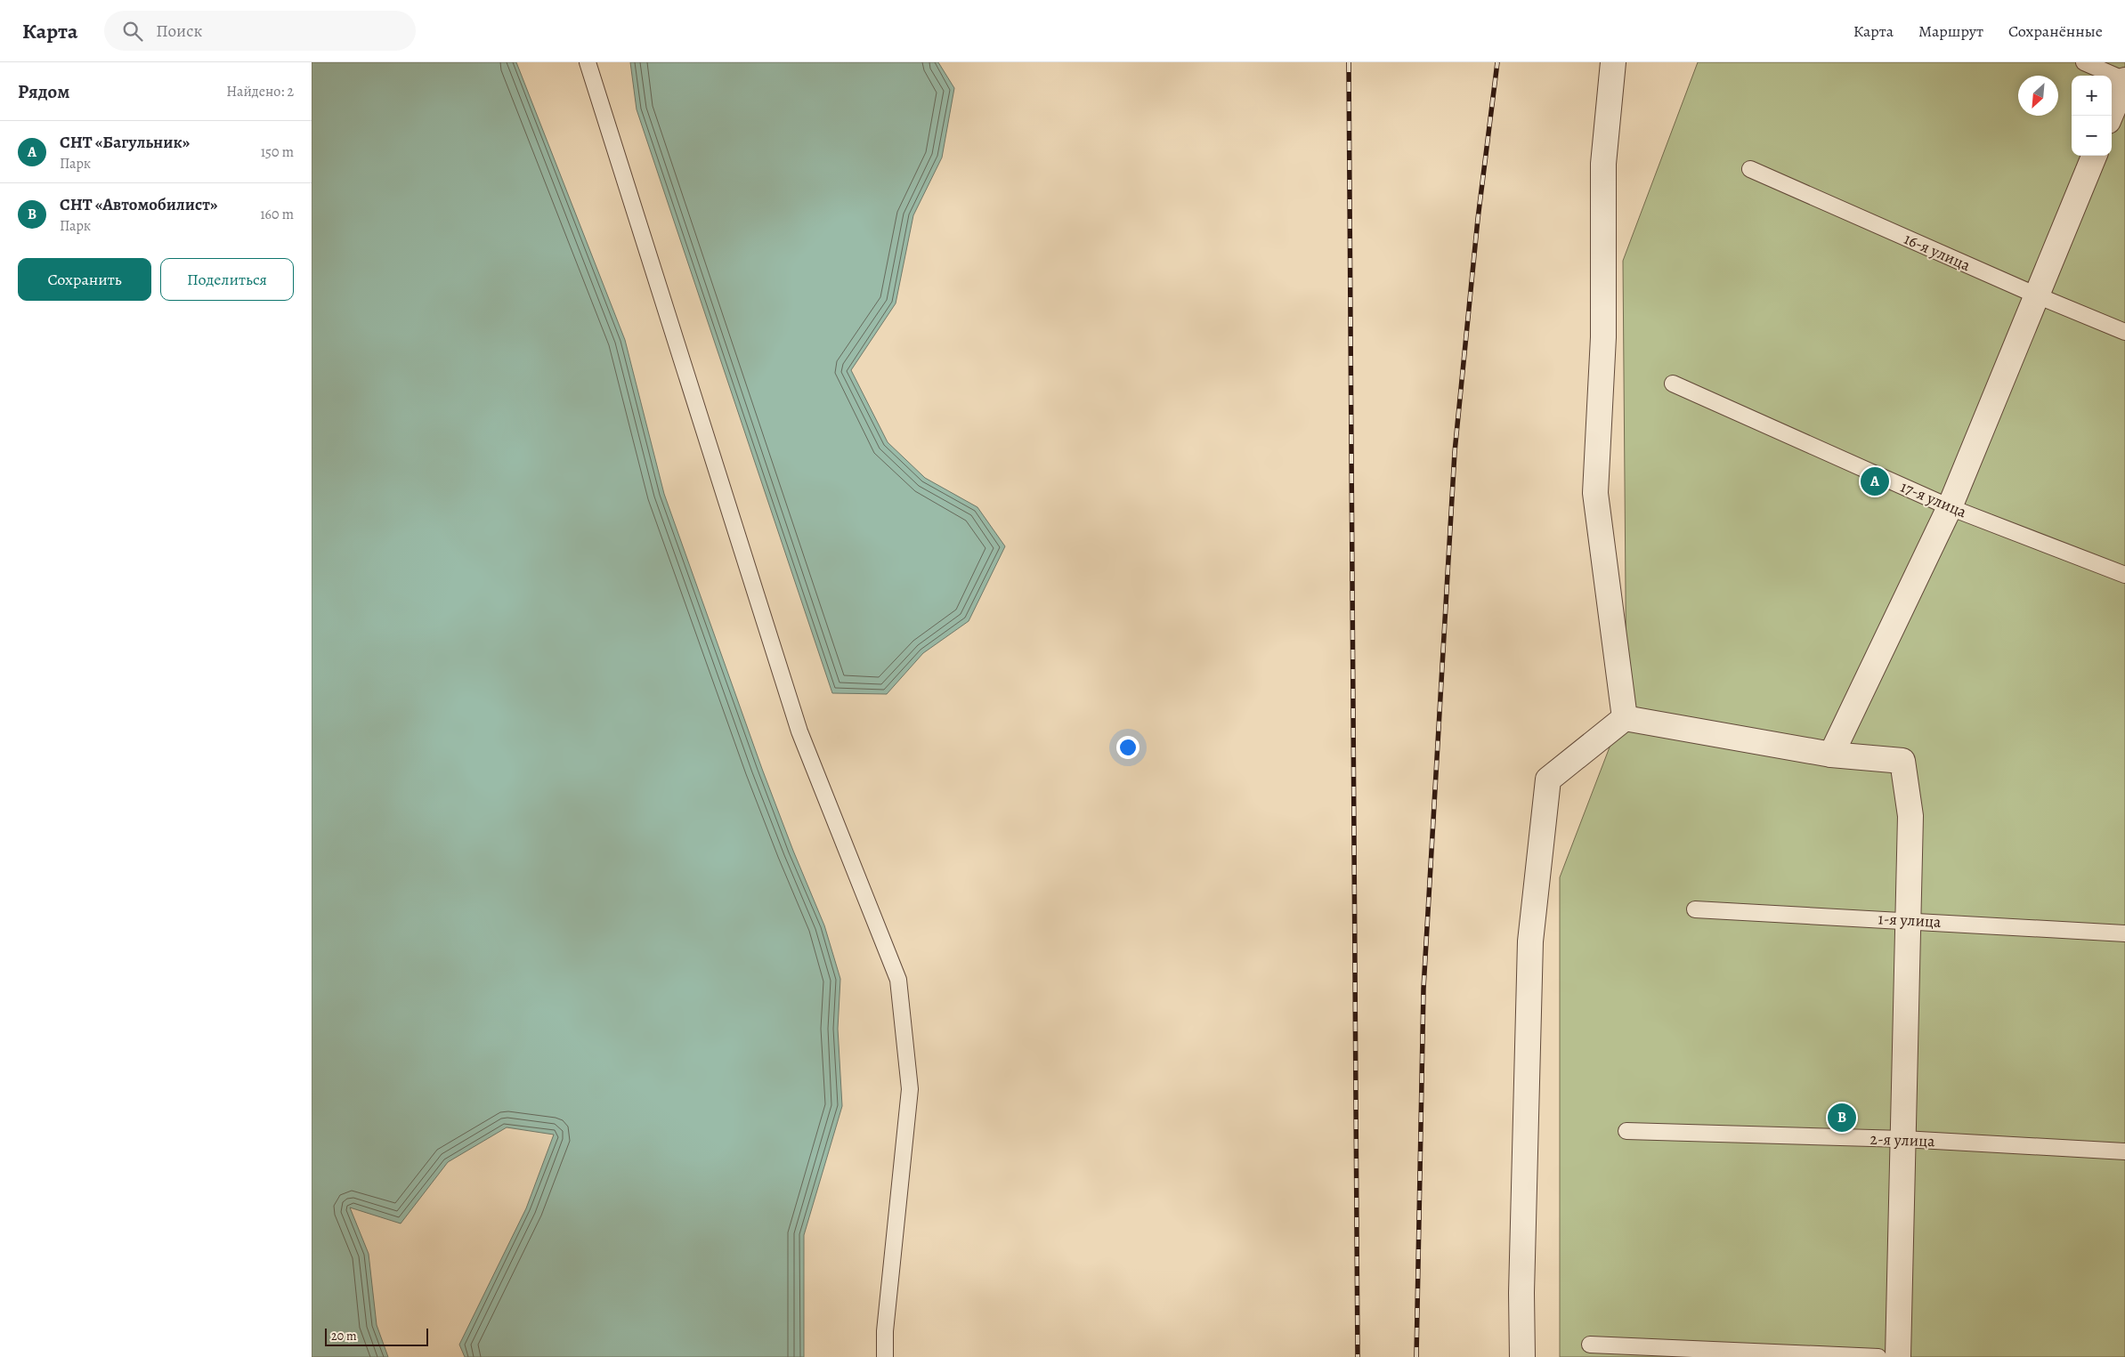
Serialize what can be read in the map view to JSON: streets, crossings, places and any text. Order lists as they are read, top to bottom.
{
  "streets": {
    "lane": [
      "16-я улица",
      "17-я улица",
      "1-я улица",
      "2-я улица"
    ]
  },
  "scale_bar": "20 m",
  "north": "bottom left",
  "page": {
    "header": "Карта",
    "search": "Поиск",
    "nav": ["Карта", "Маршрут", "Сохранённые"],
    "heading": ["Рядом", "Найдено: 2"],
    "map_buttons": ["+", "−"],
    "list": [
      {
        "mark": "A",
        "name": "СНТ «Багульник»",
        "note": "Парк",
        "value": "150 m"
      },
      {
        "mark": "B",
        "name": "СНТ «Автомобилист»",
        "note": "Парк",
        "value": "160 m"
      }
    ],
    "buttons": ["Сохранить", "Поделиться"],
    "pins": ["A", "B"],
    "scale": "20 m"
  }
}
